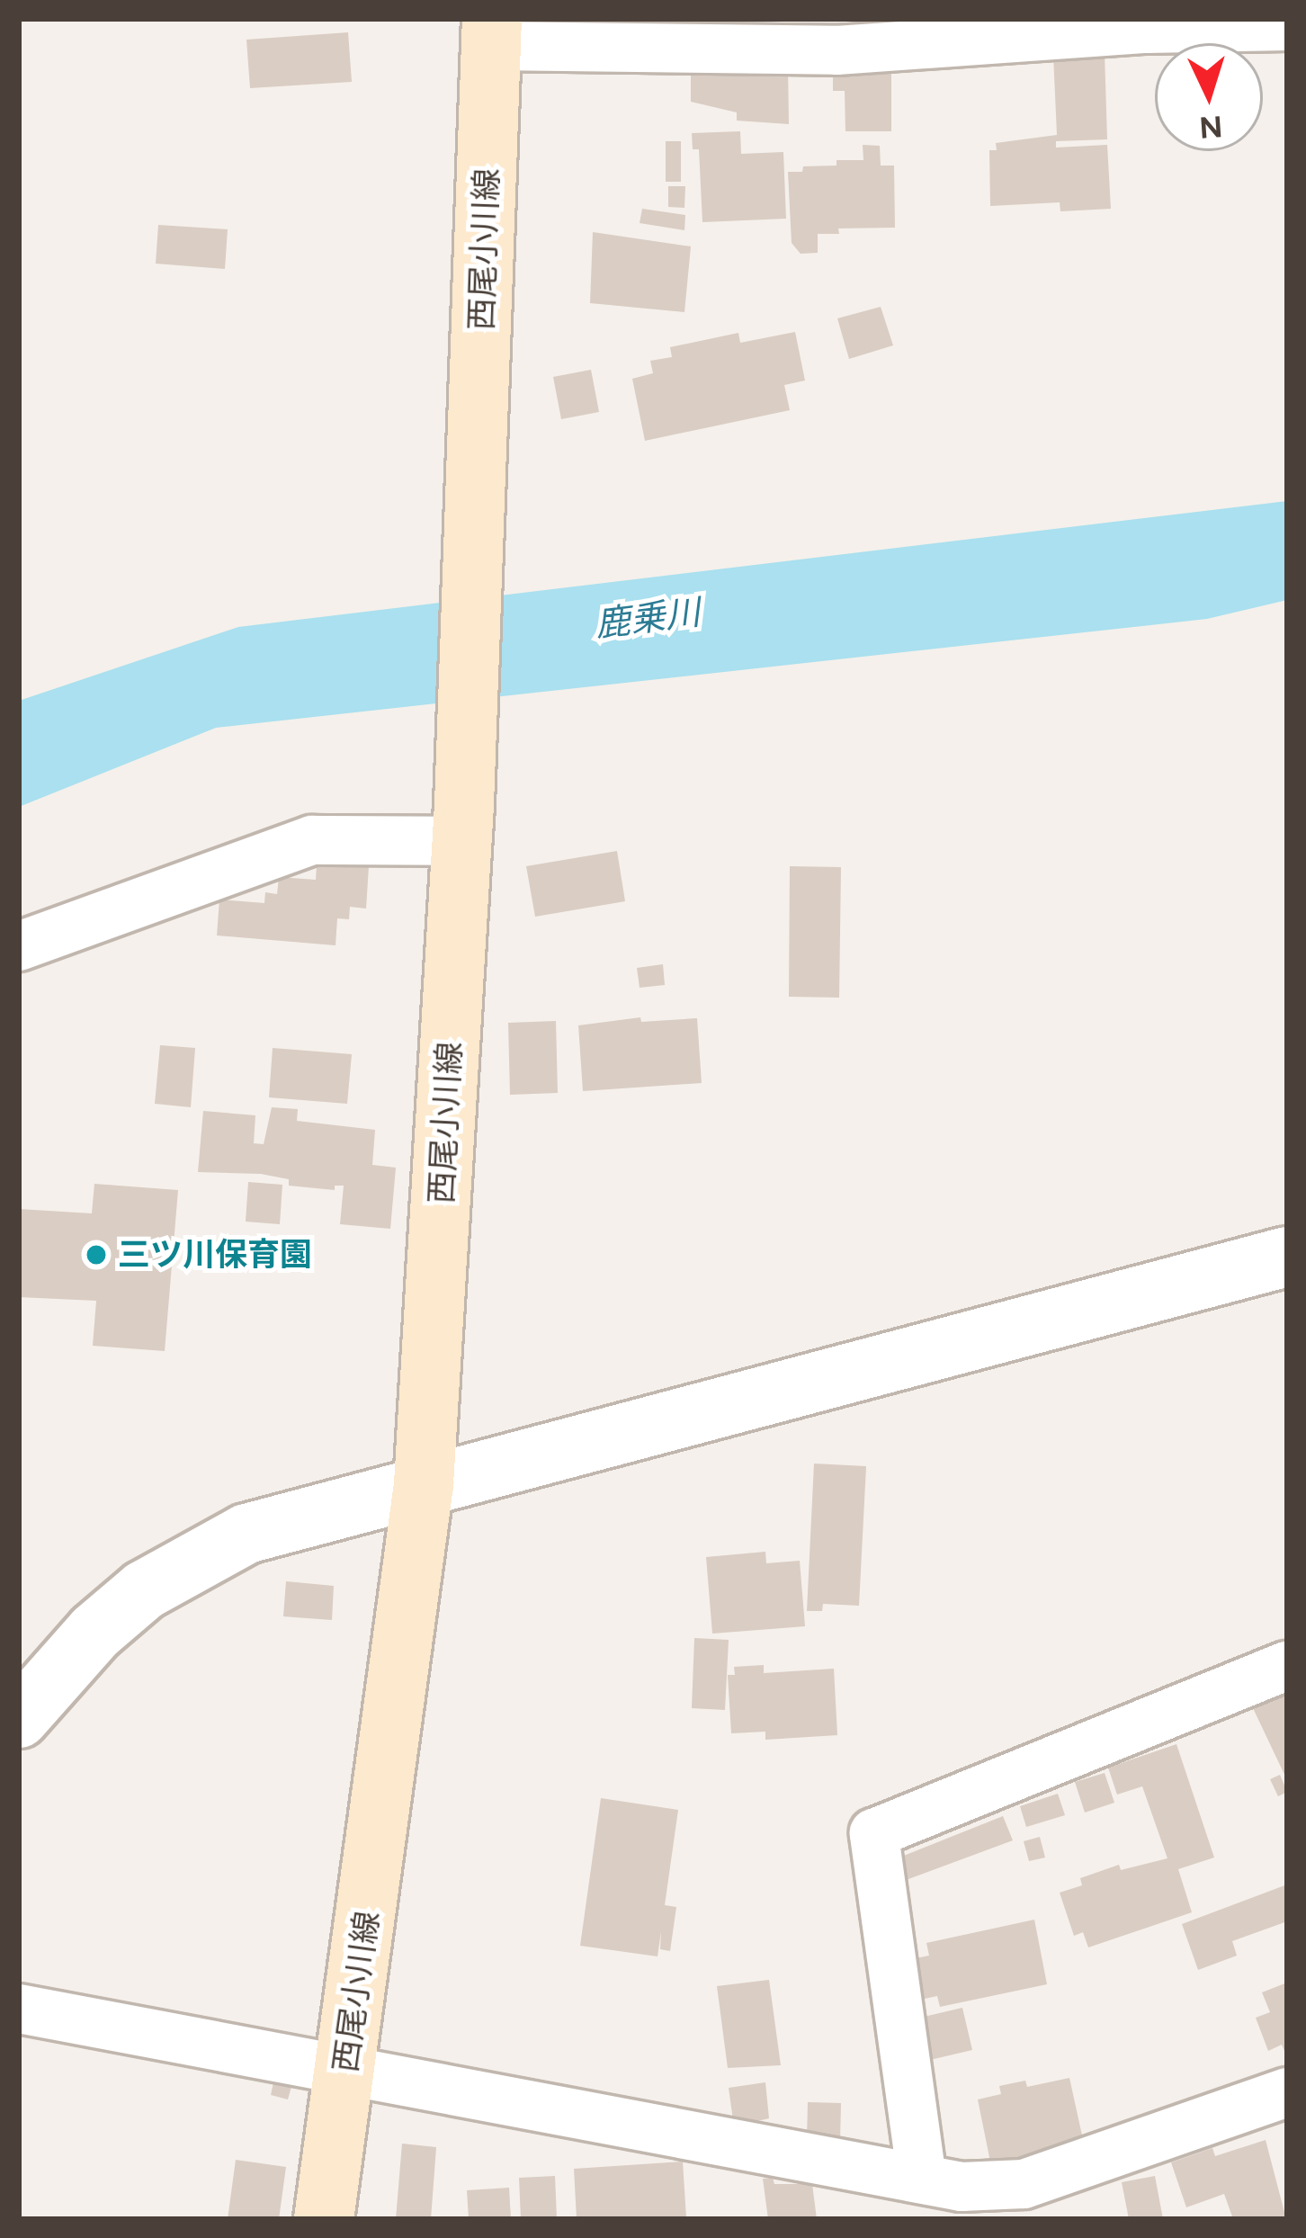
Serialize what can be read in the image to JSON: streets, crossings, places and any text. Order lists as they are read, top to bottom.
{
  "streets": {
    "main road": ["西尾小川線"]
  },
  "water": ["鹿乗川"],
  "places": ["三ツ川保育園"],
  "north": "bottom"
}
